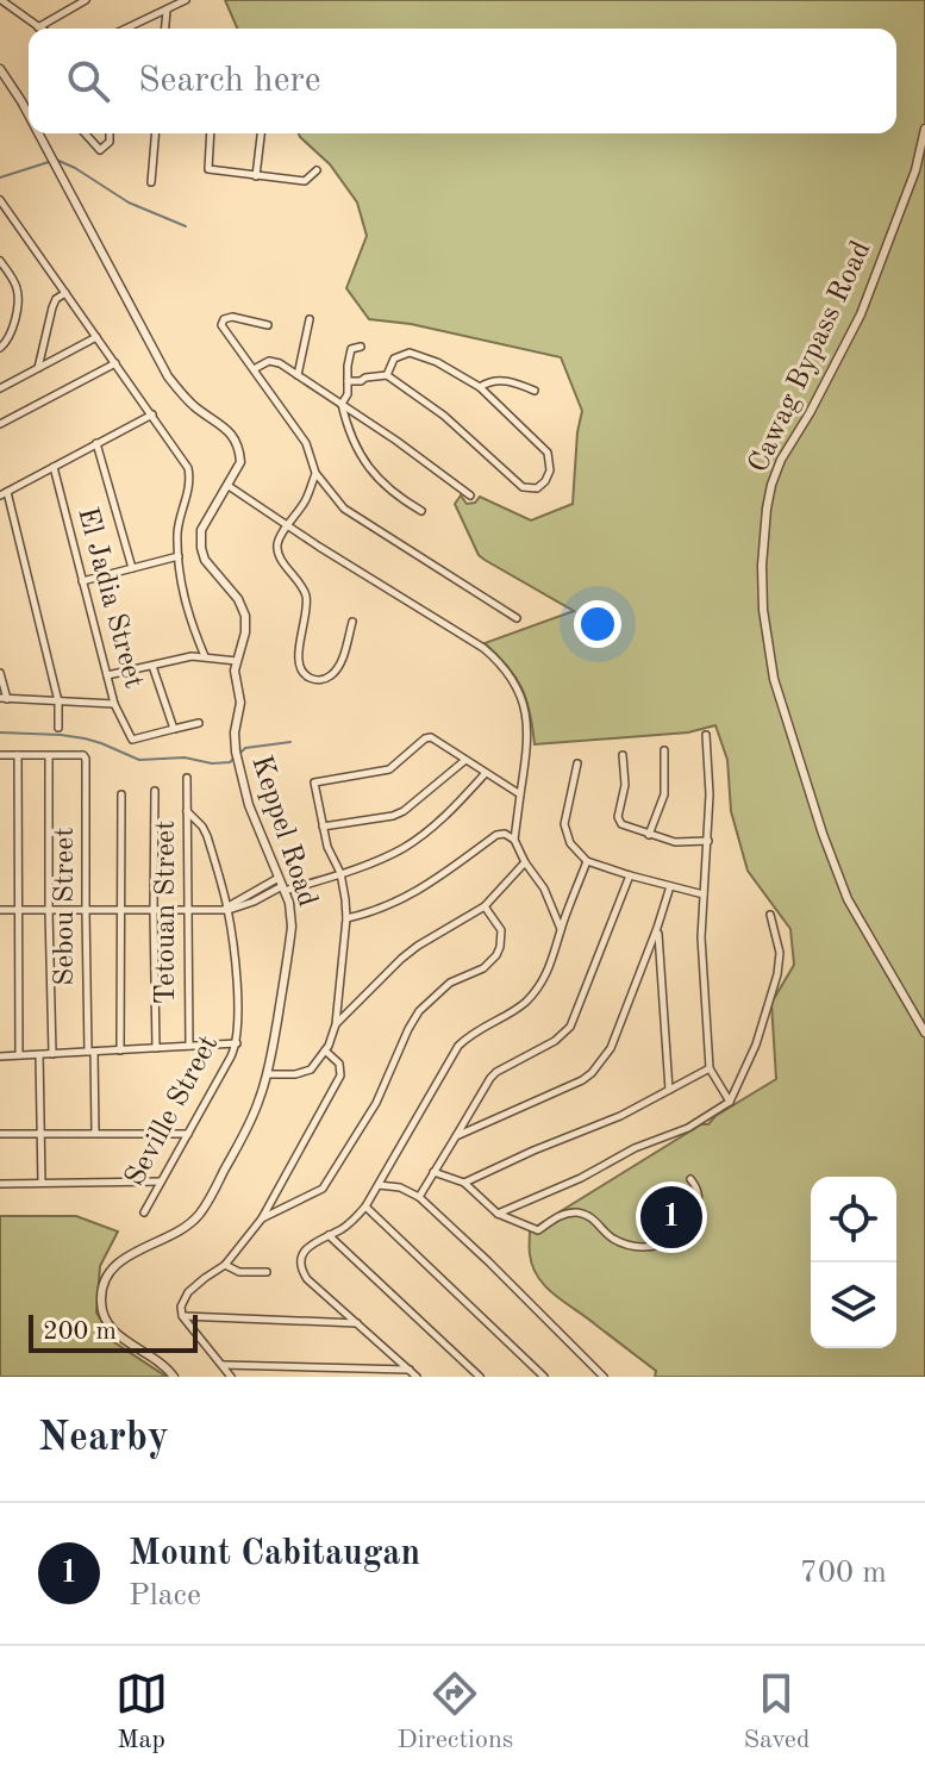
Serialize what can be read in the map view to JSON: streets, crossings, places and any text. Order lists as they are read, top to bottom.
{
  "streets": {
    "street": [
      "Cawag Bypass Road",
      "El Jadia Street",
      "Keppel Road",
      "Sebou Street",
      "Tetouan Street",
      "Seville Street"
    ]
  },
  "crossings": [
    ["Tetouan Street", "Seville Street"]
  ],
  "scale_bar": "200 m",
  "page": {
    "search": "Search here",
    "pins": "1",
    "scale": "200 m",
    "heading": "Nearby",
    "list": [
      {
        "mark": "1",
        "name": "Mount Cabitaugan",
        "note": "Place",
        "value": "700 m"
      }
    ],
    "nav": ["Map", "Directions", "Saved"]
  }
}
